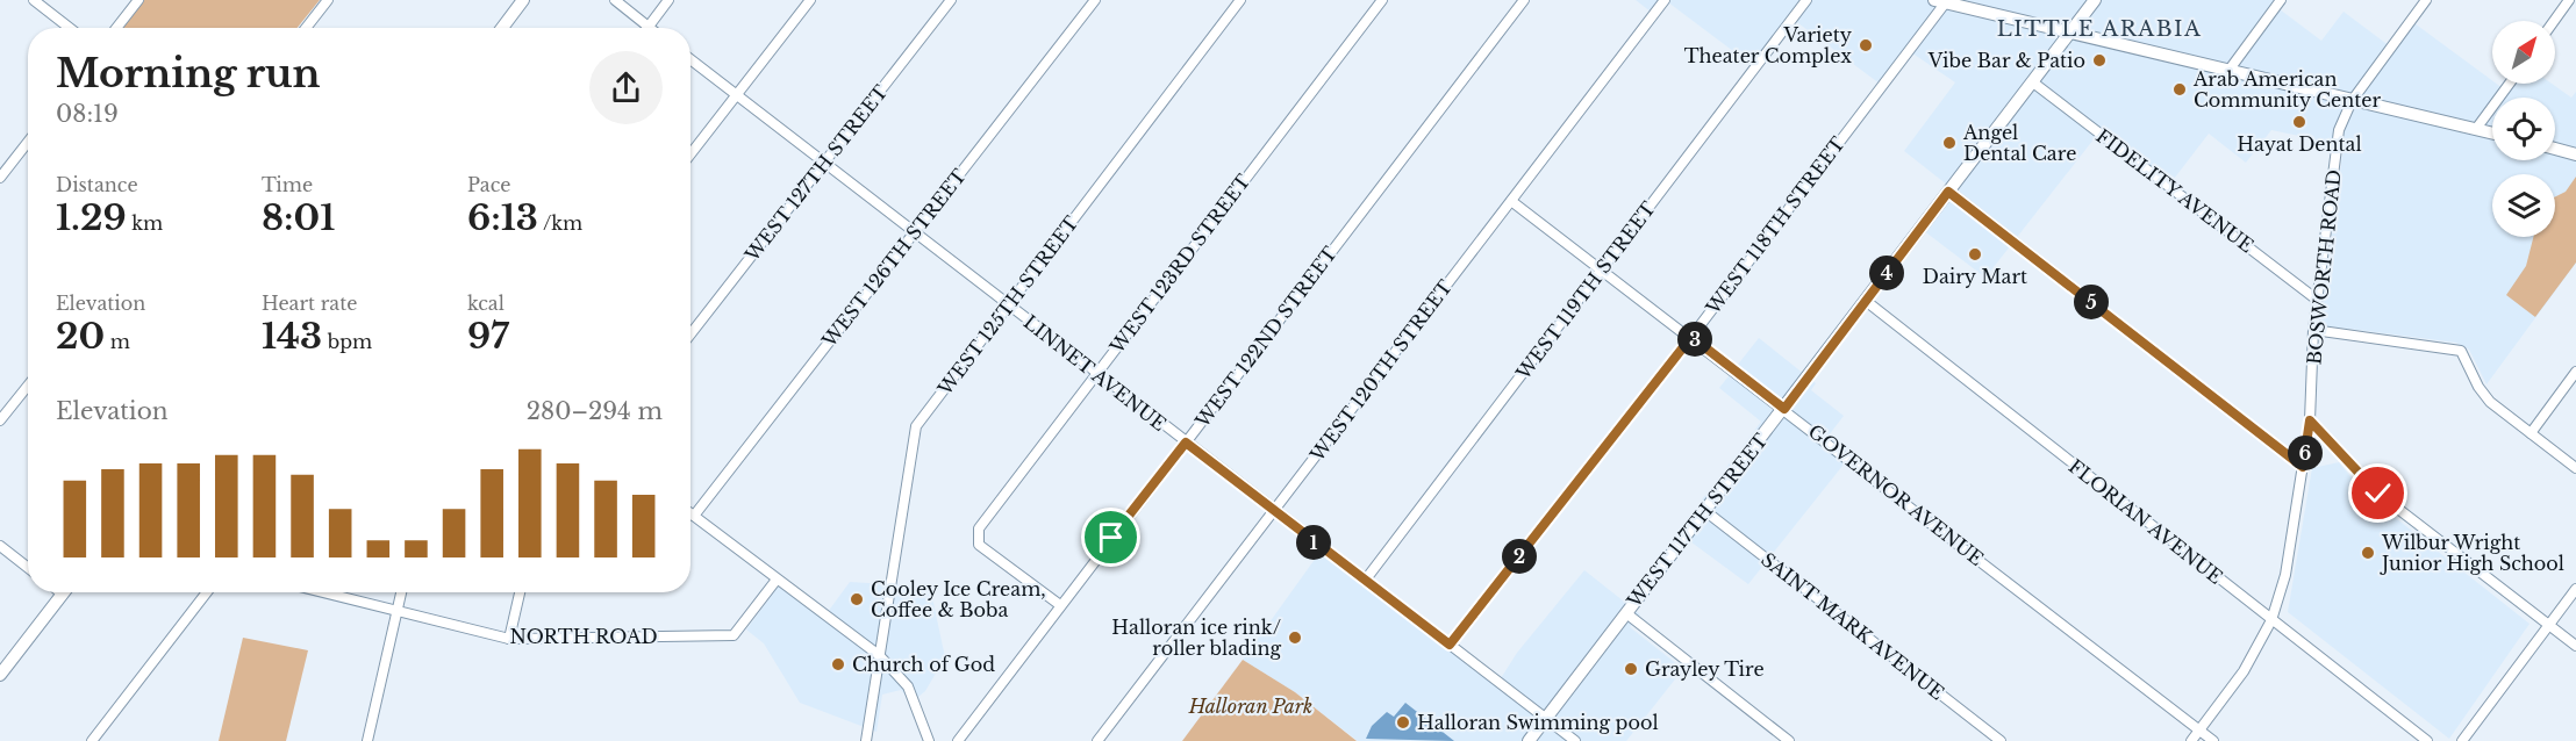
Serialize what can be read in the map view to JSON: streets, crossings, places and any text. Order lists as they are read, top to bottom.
{
  "streets": {
    "main road": ["WEST 117TH STREET"],
    "street": [
      "WEST 127TH STREET",
      "FIDELITY AVENUE",
      "WEST 118TH STREET",
      "WEST 126TH STREET",
      "WEST 123RD STREET",
      "BOSWORTH ROAD",
      "WEST 119TH STREET",
      "WEST 125TH STREET",
      "WEST 122ND STREET",
      "WEST 120TH STREET",
      "LINNET AVENUE",
      "GOVERNOR AVENUE",
      "FLORIAN AVENUE",
      "SAINT MARK AVENUE",
      "NORTH ROAD"
    ]
  },
  "crossings": [
    ["WEST 127TH STREET", "LINNET AVENUE"],
    ["FIDELITY AVENUE", "BOSWORTH ROAD"],
    ["FIDELITY AVENUE", "WEST 117TH STREET"],
    ["WEST 118TH STREET", "LINNET AVENUE"],
    ["WEST 118TH STREET", "GOVERNOR AVENUE"],
    ["WEST 126TH STREET", "LINNET AVENUE"],
    ["WEST 123RD STREET", "WEST 122ND STREET"],
    ["WEST 123RD STREET", "LINNET AVENUE"],
    ["BOSWORTH ROAD", "GOVERNOR AVENUE"],
    ["BOSWORTH ROAD", "FLORIAN AVENUE"],
    ["WEST 119TH STREET", "LINNET AVENUE"],
    ["WEST 119TH STREET", "GOVERNOR AVENUE"],
    ["WEST 125TH STREET", "LINNET AVENUE"],
    ["WEST 122ND STREET", "LINNET AVENUE"],
    ["WEST 120TH STREET", "LINNET AVENUE"],
    ["WEST 120TH STREET", "GOVERNOR AVENUE"],
    ["LINNET AVENUE", "WEST 117TH STREET"],
    ["GOVERNOR AVENUE", "WEST 117TH STREET"],
    ["WEST 117TH STREET", "FLORIAN AVENUE"],
    ["WEST 117TH STREET", "SAINT MARK AVENUE"]
  ],
  "districts": ["LITTLE ARABIA"],
  "parks": ["Halloran Park"],
  "places": [
    "Variety Theater Complex",
    "Vibe Bar & Patio",
    "Arab American Community Center",
    "Hayat Dental",
    "Angel Dental Care",
    "Dairy Mart",
    "Wilbur Wright Junior High School",
    "Cooley Ice Cream, Coffee & Boba",
    "Halloran ice rink/ roller blading",
    "Church of God",
    "Grayley Tire",
    "Halloran Swimming pool"
  ],
  "north": "top right",
  "page": {
    "heading": ["Morning run", "08:19"],
    "stats": [
      ["Distance", "1.29 km"],
      ["Time", "8:01"],
      ["Pace", "6:13 /km"],
      ["Elevation", "20 m"],
      ["Heart rate", "143 bpm"],
      ["kcal", "97"]
    ],
    "pins": [
      "4",
      "5",
      "3",
      "6",
      "1",
      "2"
    ],
    "chart": ["Elevation", "280–294 m"]
  }
}
